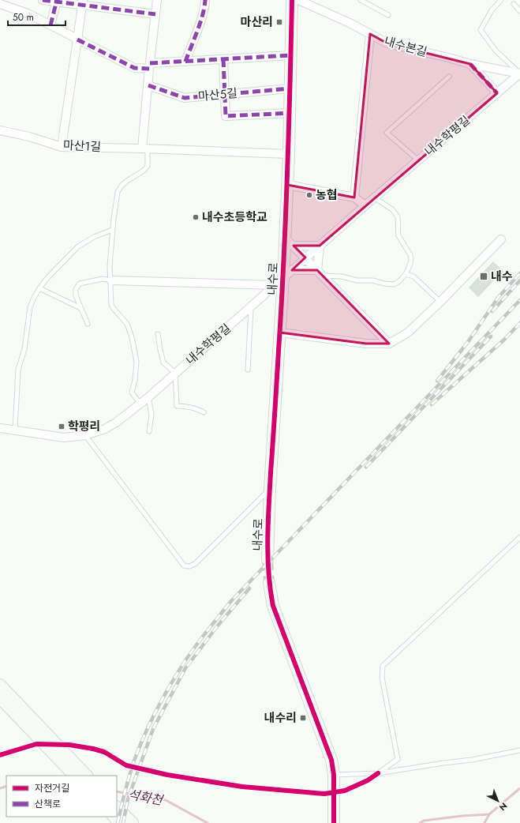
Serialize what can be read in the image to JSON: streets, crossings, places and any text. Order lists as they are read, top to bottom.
{
  "streets": {
    "street": [
      "내수본길",
      "마산5길",
      "내수학평길",
      "마산1길",
      "내수로"
    ]
  },
  "crossings": [
    ["내수본길", "내수학평길"],
    ["마산5길", "내수로"],
    ["내수학평길", "내수로"],
    ["마산1길", "내수로"]
  ],
  "water": ["석화천"],
  "places": {
    "transit": [
      "마산리",
      "내수",
      "학평리",
      "내수리"
    ],
    "other": ["농협", "내수초등학교"]
  },
  "legend": ["자전거길", "산책로"],
  "scale_bar": "50 m",
  "north": "bottom right"
}
